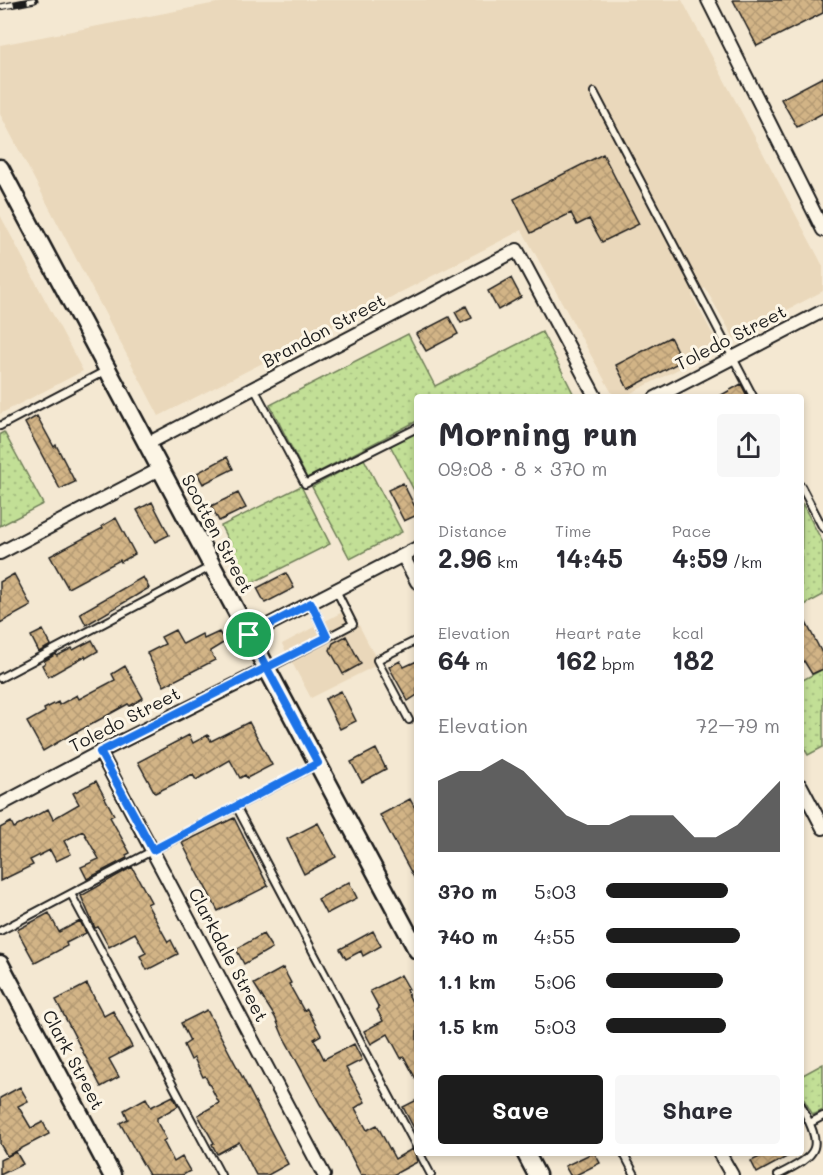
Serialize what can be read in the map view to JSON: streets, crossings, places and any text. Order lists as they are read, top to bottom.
{
  "streets": {
    "street": [
      "Brandon Street",
      "Toledo Street",
      "Scotten Street",
      "Clarkdale Street",
      "Clark Street"
    ]
  },
  "crossings": [
    ["Brandon Street", "Scotten Street"],
    ["Toledo Street", "Scotten Street"],
    ["Toledo Street", "Clarkdale Street"]
  ],
  "page": {
    "heading": ["Morning run", "09:08 · 8 × 370 m"],
    "stats": [
      ["Distance", "2.96 km"],
      ["Time", "14:45"],
      ["Pace", "4:59 /km"],
      ["Elevation", "64 m"],
      ["Heart rate", "162 bpm"],
      ["kcal", "182"]
    ],
    "chart": ["Elevation", "72–79 m"],
    "list": [
      {
        "name": "370 m",
        "note": "5:03"
      },
      {
        "name": "740 m",
        "note": "4:55"
      },
      {
        "name": "1.1 km",
        "note": "5:06"
      },
      {
        "name": "1.5 km",
        "note": "5:03"
      }
    ],
    "buttons": ["Save", "Share"]
  }
}
